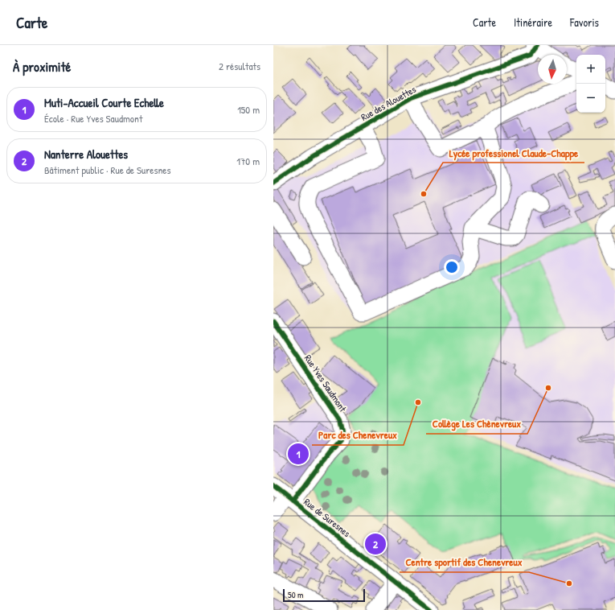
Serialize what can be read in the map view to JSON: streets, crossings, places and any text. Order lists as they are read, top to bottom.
{
  "streets": {
    "street": ["Rue des Alouettes", "Rue Yves Saudmont", "Rue de Suresnes"]
  },
  "crossings": [
    ["Rue Yves Saudmont", "Rue de Suresnes"]
  ],
  "places": [
    "Lycée professionel Claude-Chappe",
    "Collège Les Chènevreux",
    "Parc des Chenevreux",
    "Centre sportif des Chenevreux"
  ],
  "scale_bar": "50 m",
  "north": "bottom",
  "page": {
    "header": "Carte",
    "nav": ["Carte", "Itinéraire", "Favoris"],
    "heading": ["À proximité", "2 résultats"],
    "map_buttons": ["+", "−"],
    "list": [
      {
        "mark": "1",
        "name": "Muti-Accueil Courte Echelle",
        "note": "École · Rue Yves Saudmont",
        "value": "150 m"
      },
      {
        "mark": "2",
        "name": "Nanterre Alouettes",
        "note": "Bâtiment public · Rue de Suresnes",
        "value": "170 m"
      }
    ],
    "pins": ["1", "2"],
    "scale": "50 m"
  }
}
